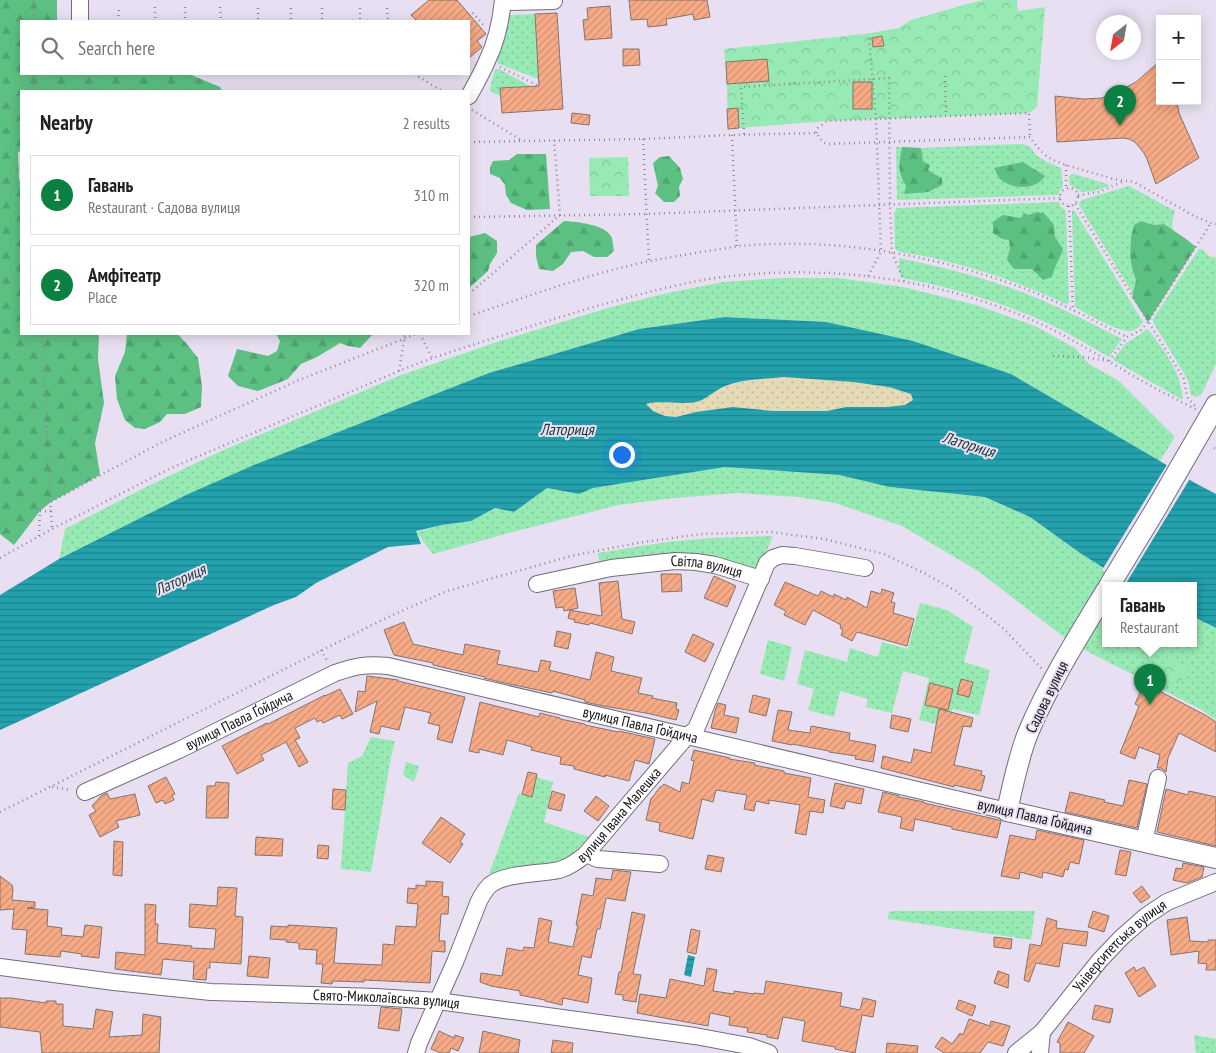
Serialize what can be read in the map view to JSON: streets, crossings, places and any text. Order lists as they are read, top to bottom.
{
  "streets": {
    "main road": ["Садова вулиця", "вулиця Павла Ґойдича"],
    "street": [
      "Світла вулиця",
      "вулиця Івана Малешка",
      "Університетська вулиця",
      "Свято-Миколаївська вулиця"
    ]
  },
  "crossings": [
    ["Світла вулиця", "вулиця Івана Малешка"],
    ["Садова вулиця", "вулиця Павла Ґойдича"],
    ["вулиця Павла Ґойдича", "вулиця Івана Малешка"],
    ["вулиця Івана Малешка", "Свято-Миколаївська вулиця"]
  ],
  "water": ["Латориця"],
  "north": "bottom left",
  "page": {
    "map_buttons": ["+", "−"],
    "search": "Search here",
    "pins": ["2", "1"],
    "heading": ["Nearby", "2 results"],
    "list": [
      {
        "mark": "1",
        "name": "Гавань",
        "note": "Restaurant · Садова вулиця",
        "value": "310 m"
      },
      {
        "mark": "2",
        "name": "Амфітеатр",
        "note": "Place",
        "value": "320 m"
      }
    ],
    "popup": ["Гавань", "Restaurant"]
  }
}
